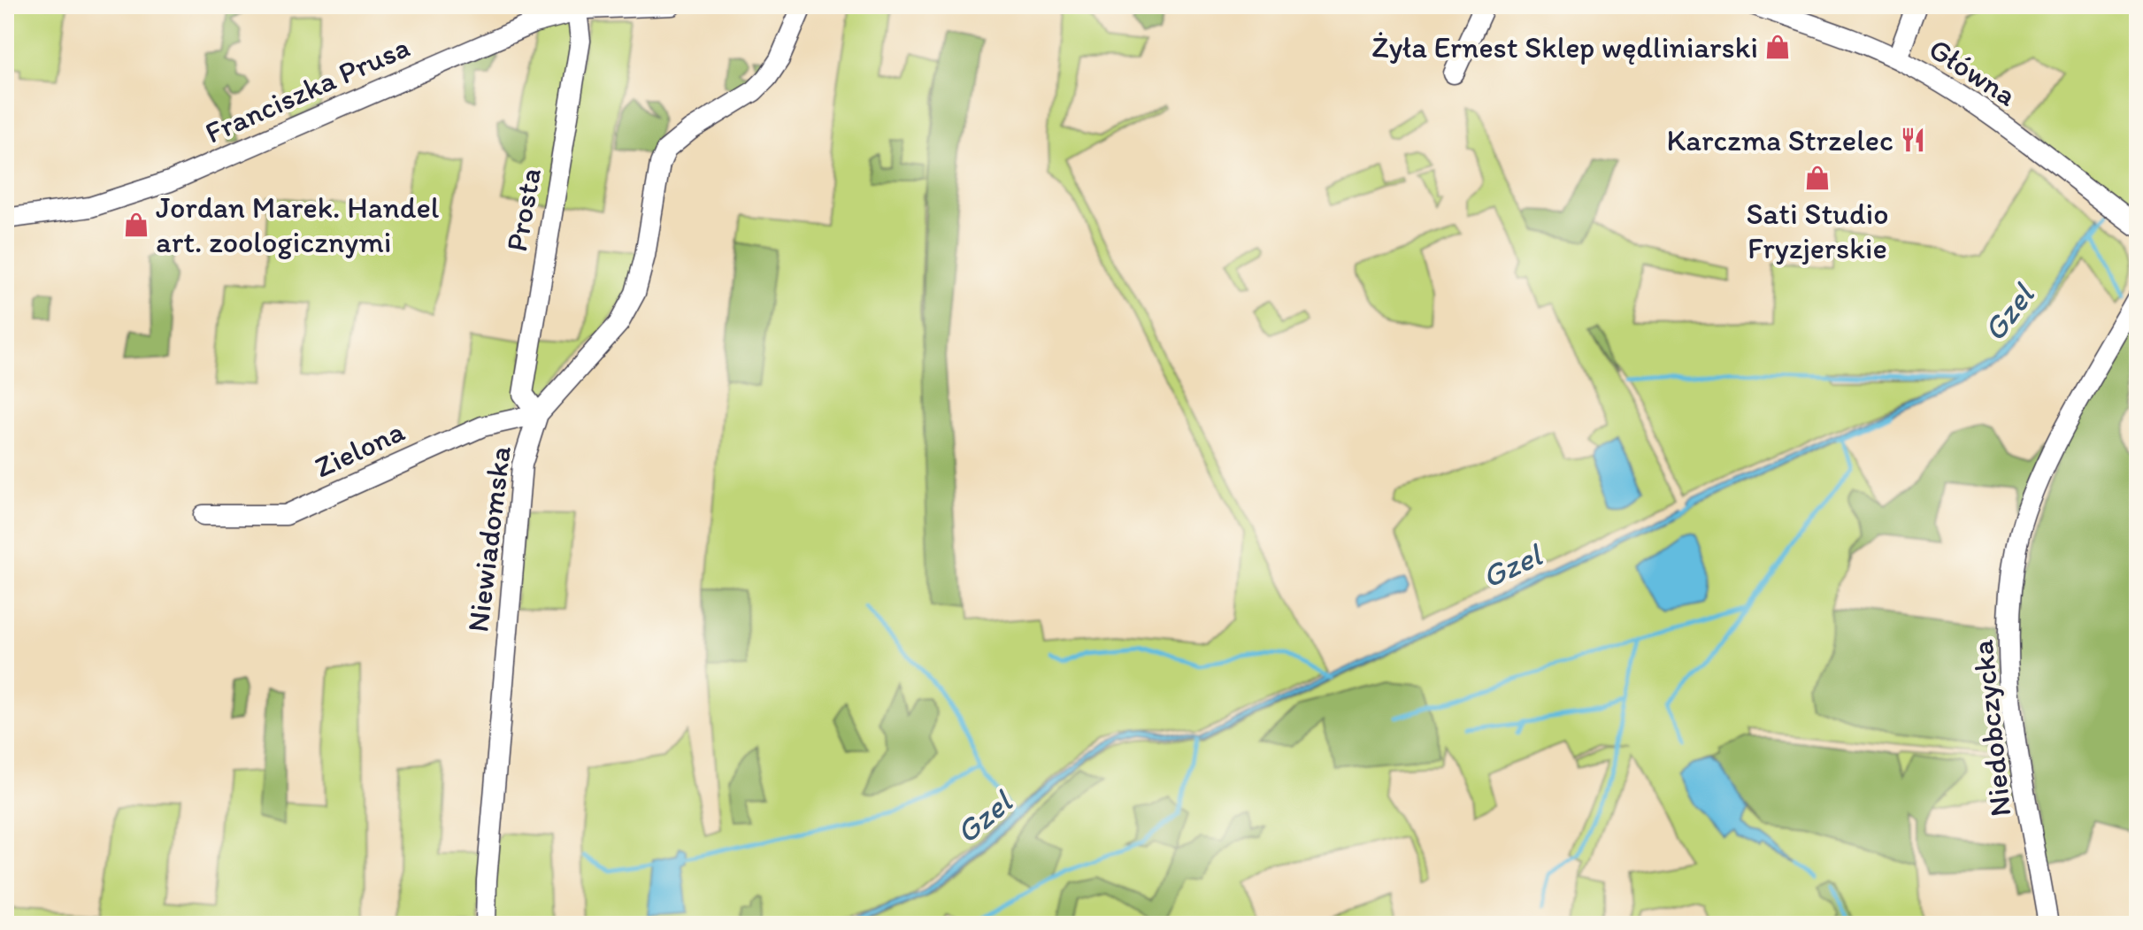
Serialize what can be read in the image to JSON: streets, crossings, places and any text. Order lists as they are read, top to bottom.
{
  "streets": {
    "street": [
      "Główna",
      "Franciszka Prusa",
      "Prosta",
      "Zielona",
      "Niewiadomska",
      "Niedobczycka"
    ]
  },
  "crossings": [
    ["Franciszka Prusa", "Prosta"],
    ["Prosta", "Zielona"],
    ["Prosta", "Niewiadomska"],
    ["Zielona", "Niewiadomska"]
  ],
  "water": ["Gzel"],
  "places": {
    "shop": ["Żyła Ernest Sklep wędliniarski", "Sati Studio Fryzjerskie", "Jordan Marek. Handel art. zoologicznymi"],
    "restaurant": ["Karczma Strzelec"]
  }
}
